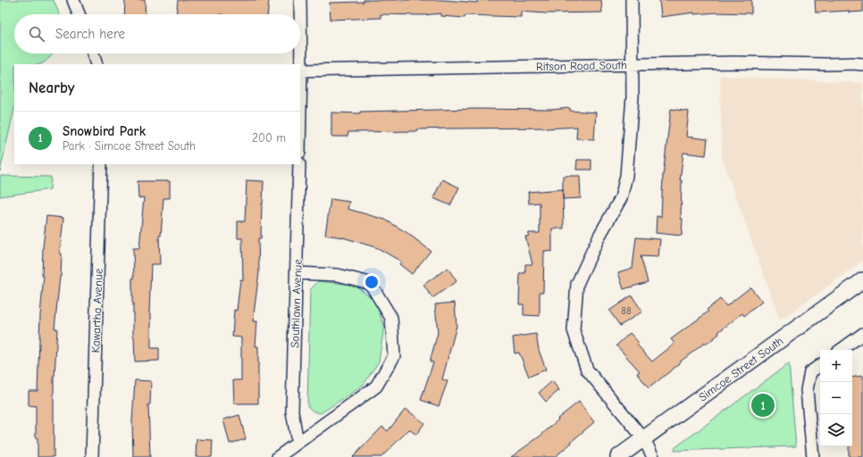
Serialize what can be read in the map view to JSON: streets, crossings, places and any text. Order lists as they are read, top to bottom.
{
  "streets": {
    "street": [
      "Ritson Road South",
      "Southlawn Avenue",
      "Kawartha Avenue",
      "Simcoe Street South"
    ]
  },
  "house_numbers": ["88"],
  "page": {
    "search": "Search here",
    "heading": "Nearby",
    "list": [
      {
        "mark": "1",
        "name": "Snowbird Park",
        "note": "Park · Simcoe Street South",
        "value": "200 m"
      }
    ],
    "map_buttons": ["+", "−"],
    "pins": "1"
  }
}
